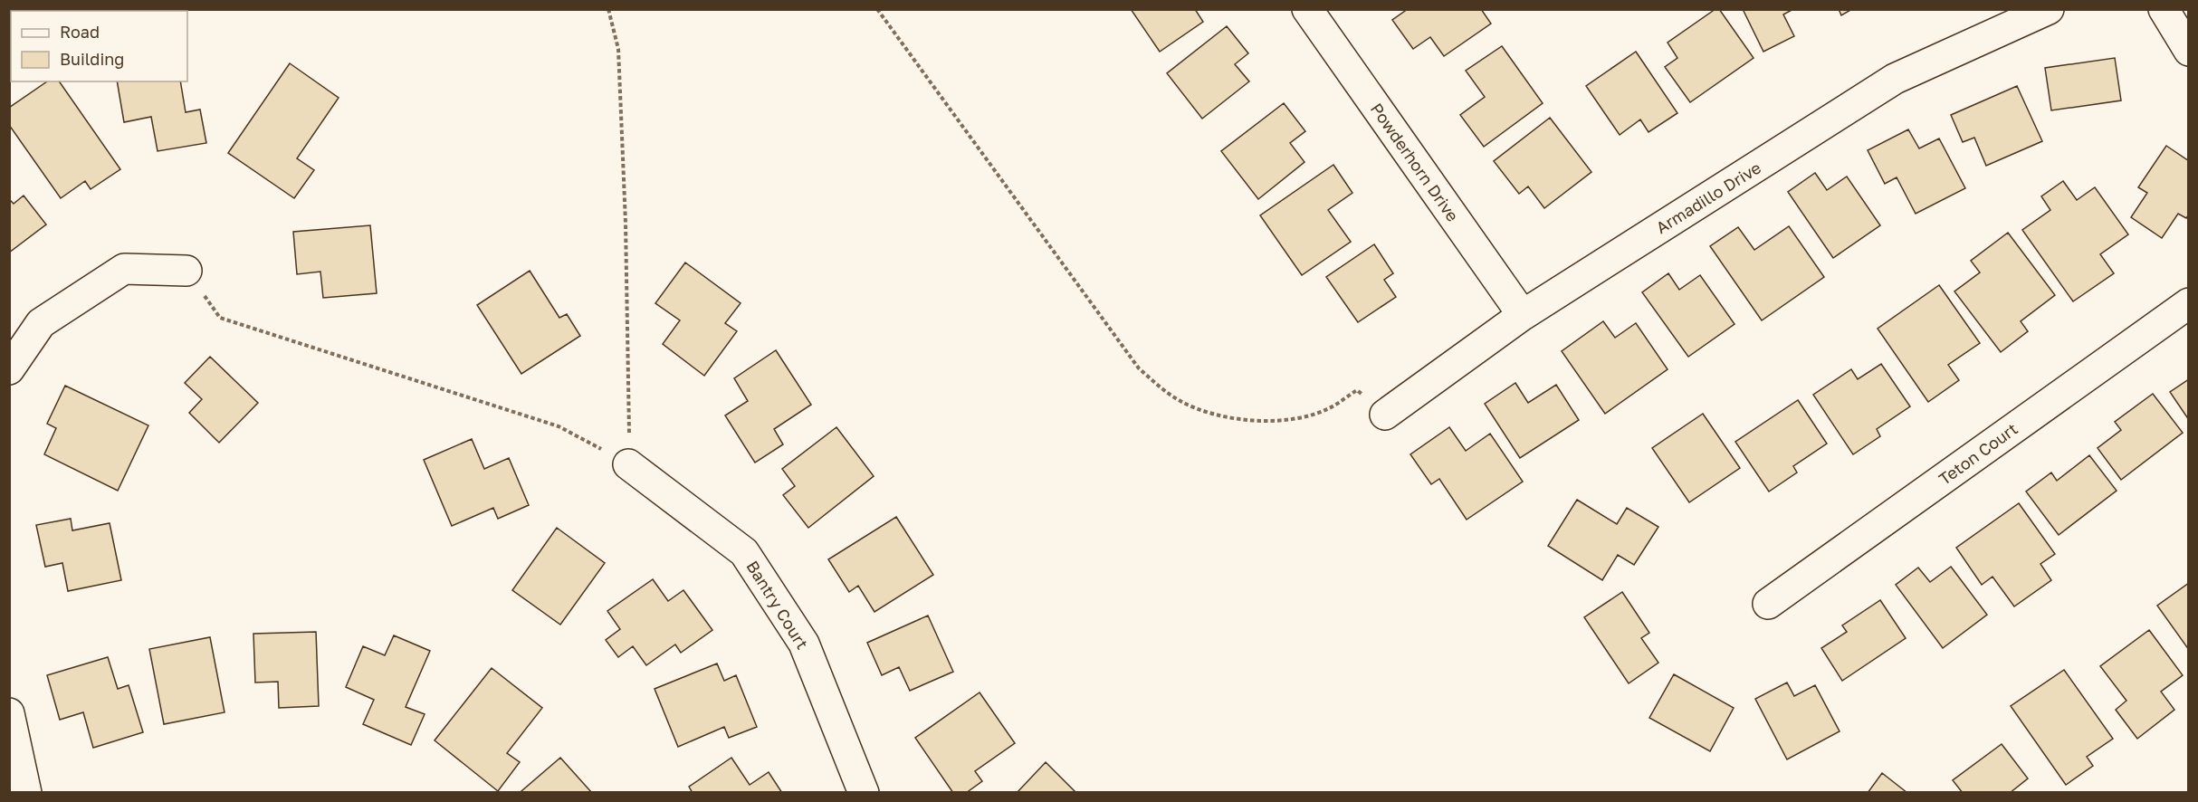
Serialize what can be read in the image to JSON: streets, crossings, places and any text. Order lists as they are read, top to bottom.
{
  "streets": {
    "street": [
      "Powderhorn Drive",
      "Armadillo Drive",
      "Teton Court",
      "Bantry Court"
    ]
  },
  "crossings": [
    ["Powderhorn Drive", "Armadillo Drive"]
  ],
  "legend": ["Road", "Building"]
}
